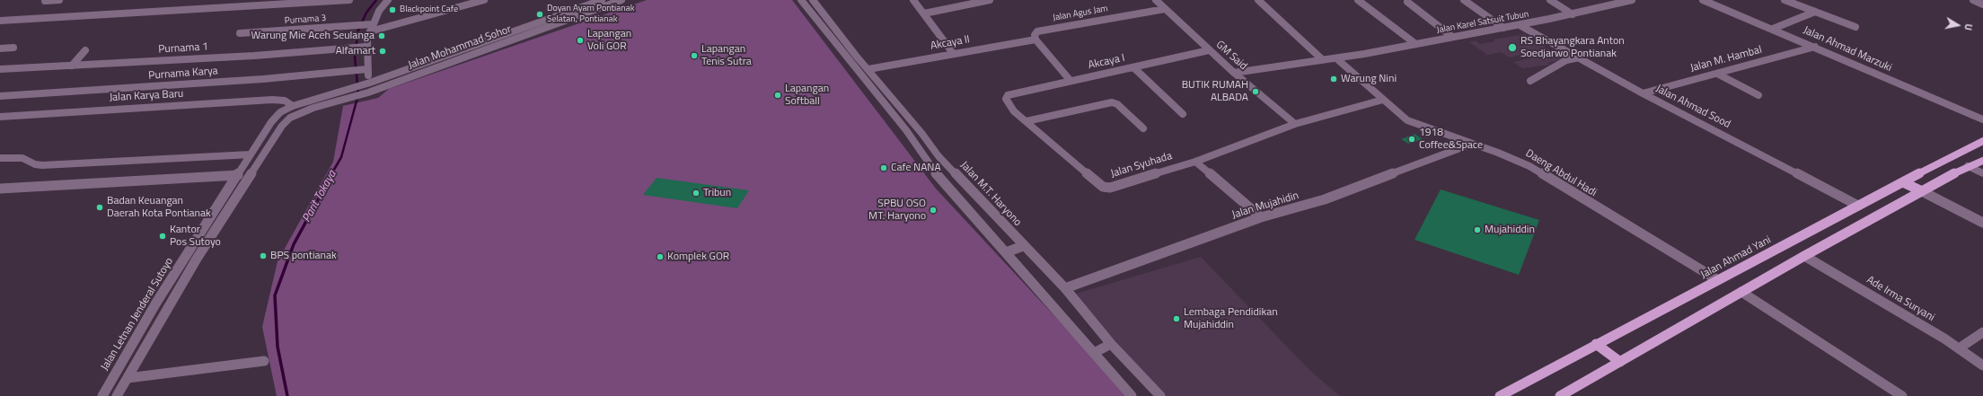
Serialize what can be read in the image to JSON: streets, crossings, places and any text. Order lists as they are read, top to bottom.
{
  "streets": {
    "main road": ["Jalan Ahmad Yani"],
    "street": [
      "Jalan Agus Jam",
      "Purnama 3",
      "Jalan Karel Satsuit Tubun",
      "Akcaya II",
      "Jalan Mohammad Sohor",
      "Purnama 1",
      "Jalan Ahmad Marzuki",
      "GM Said",
      "Jalan M. Hambal",
      "Akcaya I",
      "Purnama Karya",
      "Jalan Karya Baru",
      "Jalan Ahmad Sood",
      "Jalan Syuhada",
      "Daeng Abdul Hadi",
      "Jalan M.T. Haryono",
      "Jalan Mujahidin",
      "Ade Irma Suryani",
      "Jalan Letnan Jenderal Sutoyo"
    ]
  },
  "crossings": [
    ["Jalan Agus Jam", "Akcaya II"],
    ["Jalan Agus Jam", "GM Said"],
    ["Jalan Karel Satsuit Tubun", "GM Said"],
    ["Jalan Karel Satsuit Tubun", "Jalan Ahmad Sood"],
    ["Jalan Karel Satsuit Tubun", "Daeng Abdul Hadi"],
    ["Akcaya II", "Jalan M.T. Haryono"],
    ["Jalan Mohammad Sohor", "Jalan Karya Baru"],
    ["Jalan Mohammad Sohor", "Jalan Letnan Jenderal Sutoyo"],
    ["Jalan Ahmad Marzuki", "Jalan M. Hambal"],
    ["GM Said", "Akcaya I"],
    ["GM Said", "Jalan Syuhada"],
    ["Jalan M. Hambal", "Jalan Ahmad Sood"],
    ["Akcaya I", "Jalan Syuhada"],
    ["Jalan Karya Baru", "Jalan Letnan Jenderal Sutoyo"],
    ["Jalan Ahmad Sood", "Jalan Ahmad Yani"],
    ["Jalan Syuhada", "Daeng Abdul Hadi"],
    ["Daeng Abdul Hadi", "Jalan Mujahidin"],
    ["Daeng Abdul Hadi", "Jalan Ahmad Yani"],
    ["Jalan M.T. Haryono", "Jalan Mujahidin"]
  ],
  "water": ["Parit Tokaya"],
  "places": [
    "Blackpoint Cafe",
    "Doyan Ayam Pontianak Selatan, Pontianak",
    "Warung Mie Aceh Seulanga",
    "Lapangan Voli GOR",
    "RS Bhayangkara Anton Soedjarwo Pontianak",
    "Alfamart",
    "Lapangan Tenis Sutra",
    "Warung Nini",
    "BUTIK RUMAH ALBADA",
    "Lapangan Softball",
    "1918 Coffee&Space",
    "Cafe NANA",
    "Tribun",
    "Badan Keuangan Daerah Kota Pontianak",
    "SPBU OSO MT. Haryono",
    "Mujahiddin",
    "Kantor Pos Sutoyo",
    "BPS pontianak",
    "Komplek GOR",
    "Lembaga Pendidikan Mujahiddin"
  ],
  "north": "right"
}
